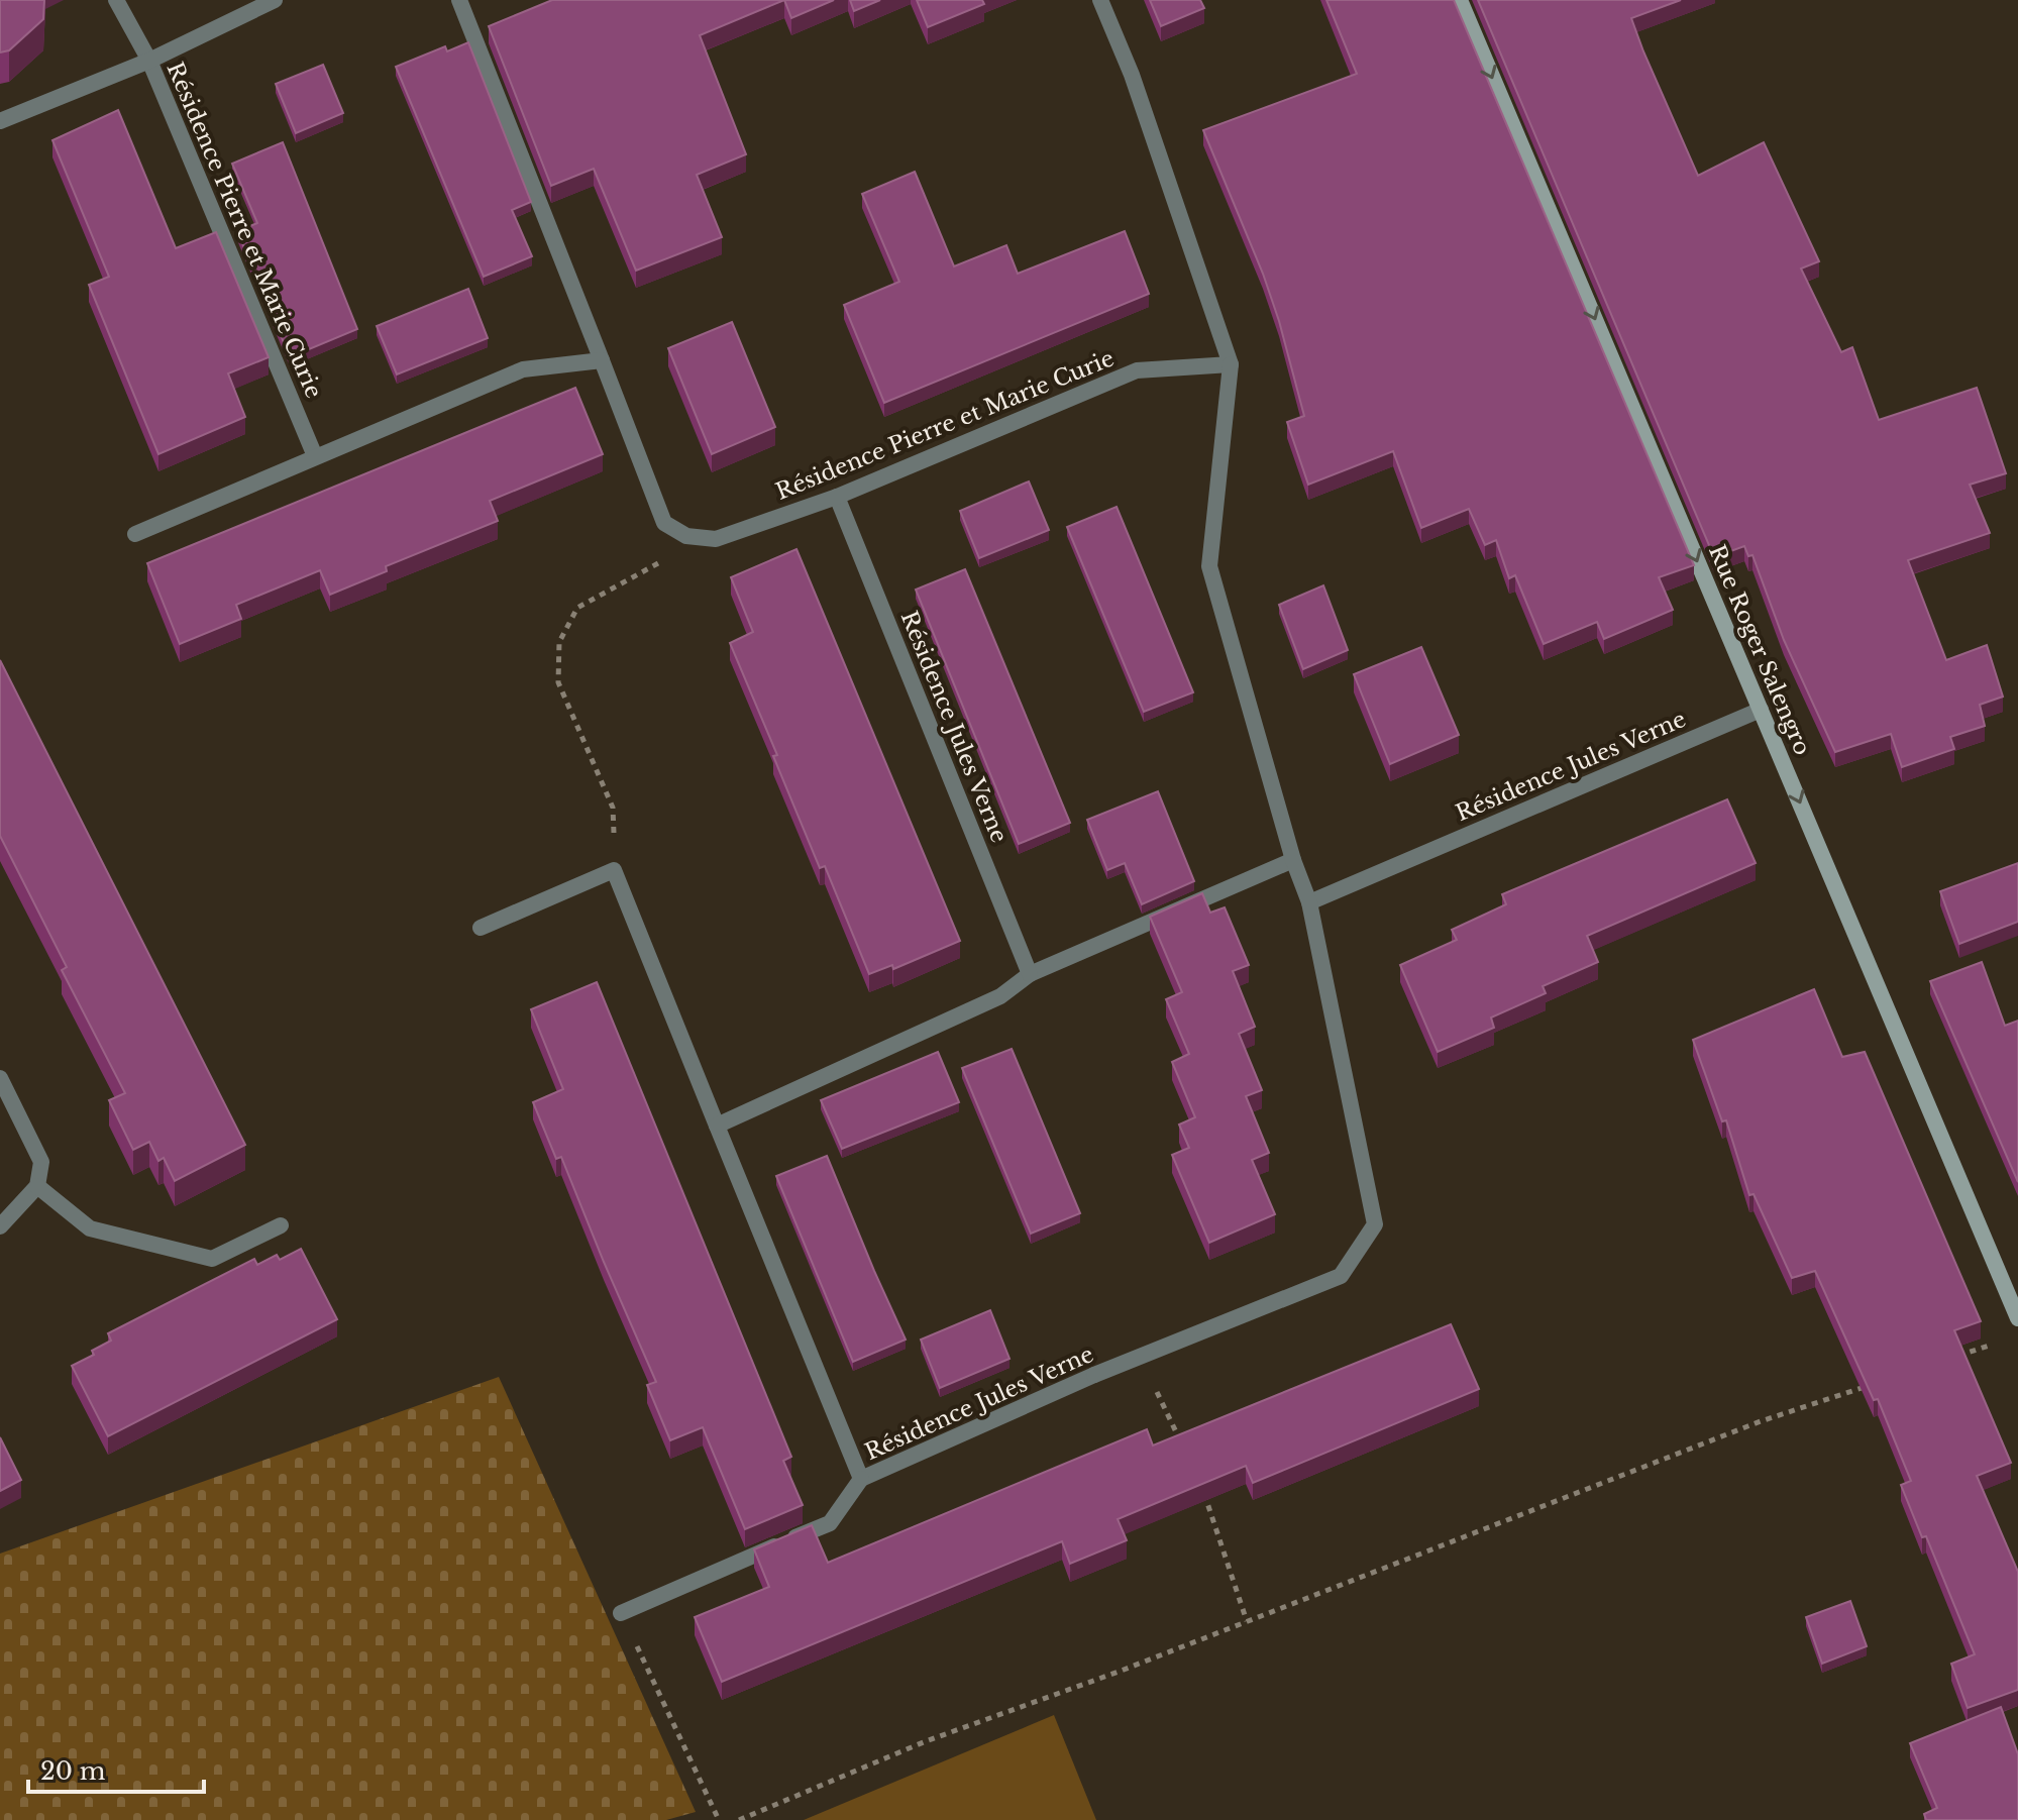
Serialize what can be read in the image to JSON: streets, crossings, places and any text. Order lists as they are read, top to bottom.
{
  "streets": {
    "street": ["Résidence Pierre et Marie Curie", "Rue Roger Salengro", "Résidence Jules Verne"]
  },
  "crossings": [
    ["Résidence Pierre et Marie Curie", "Résidence Jules Verne"],
    ["Rue Roger Salengro", "Résidence Jules Verne"]
  ],
  "one_way": ["Rue Roger Salengro"],
  "scale_bar": "20 m"
}
